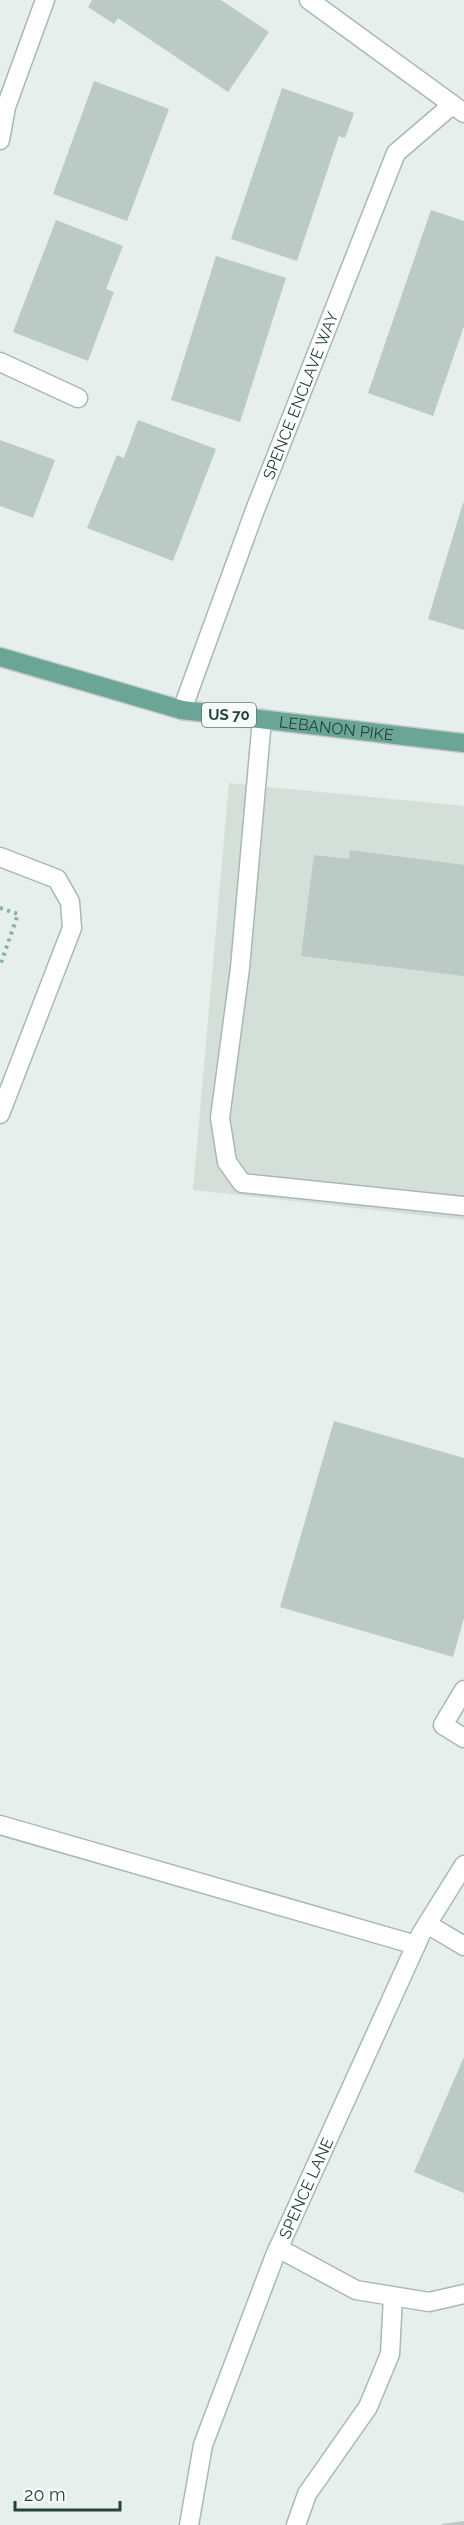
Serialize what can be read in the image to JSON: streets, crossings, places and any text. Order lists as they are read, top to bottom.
{
  "streets": {
    "main road": ["US 70", "LEBANON PIKE"],
    "street": ["SPENCE ENCLAVE WAY", "SPENCE LANE"]
  },
  "crossings": [
    ["SPENCE ENCLAVE WAY", "LEBANON PIKE"]
  ],
  "scale_bar": "20 m"
}
